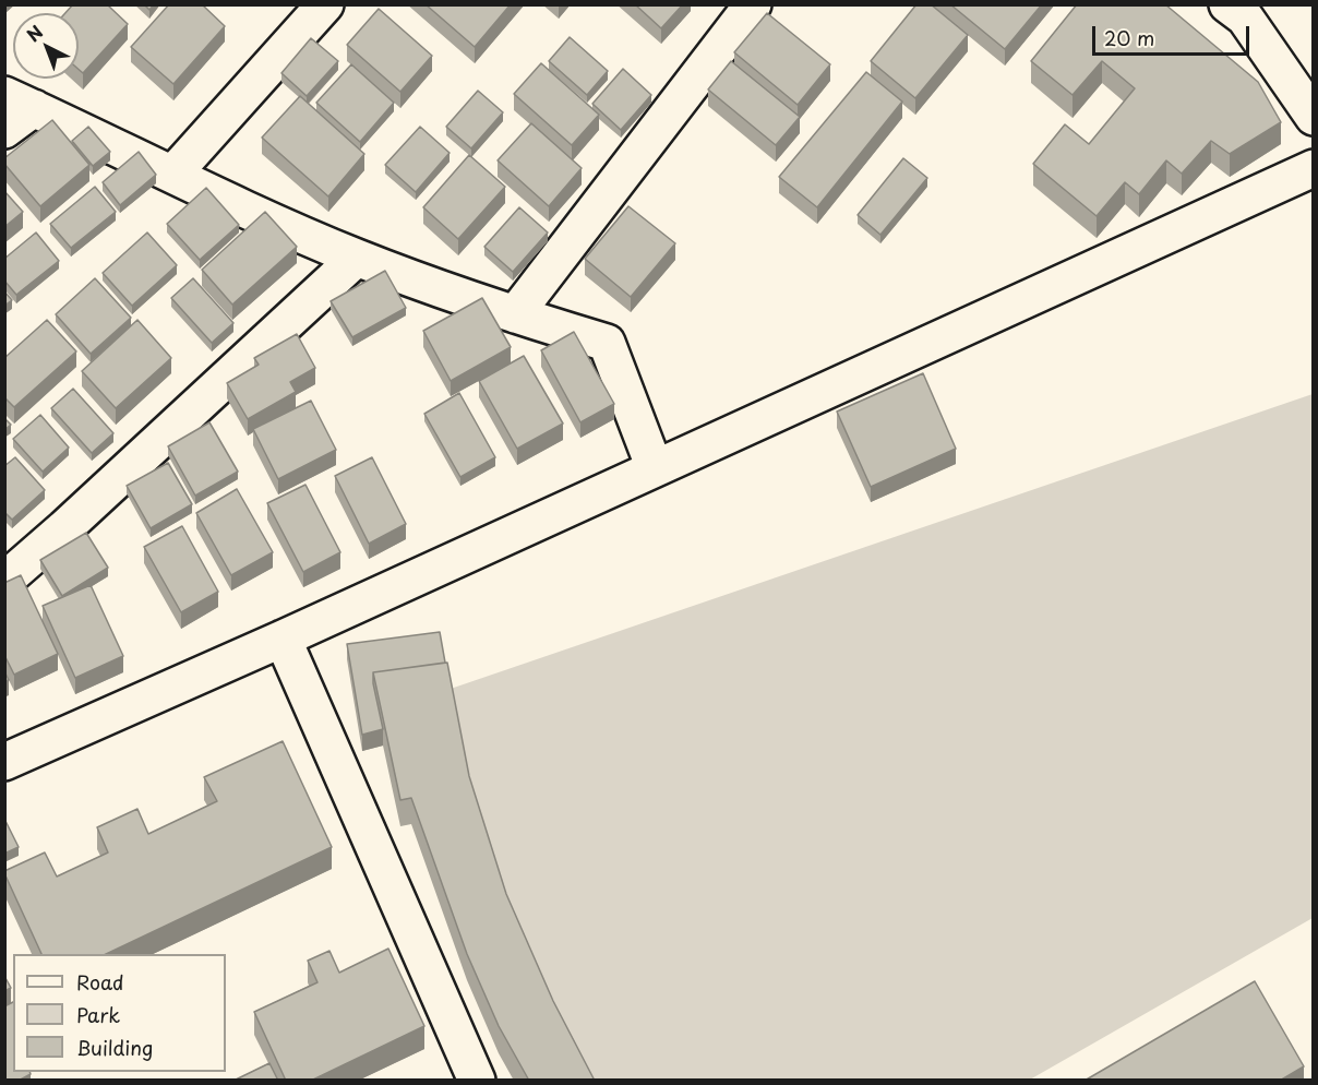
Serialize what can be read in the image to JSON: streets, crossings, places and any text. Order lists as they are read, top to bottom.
{
  "legend": ["Road", "Park", "Building"],
  "scale_bar": "20 m",
  "north": "top left"
}
